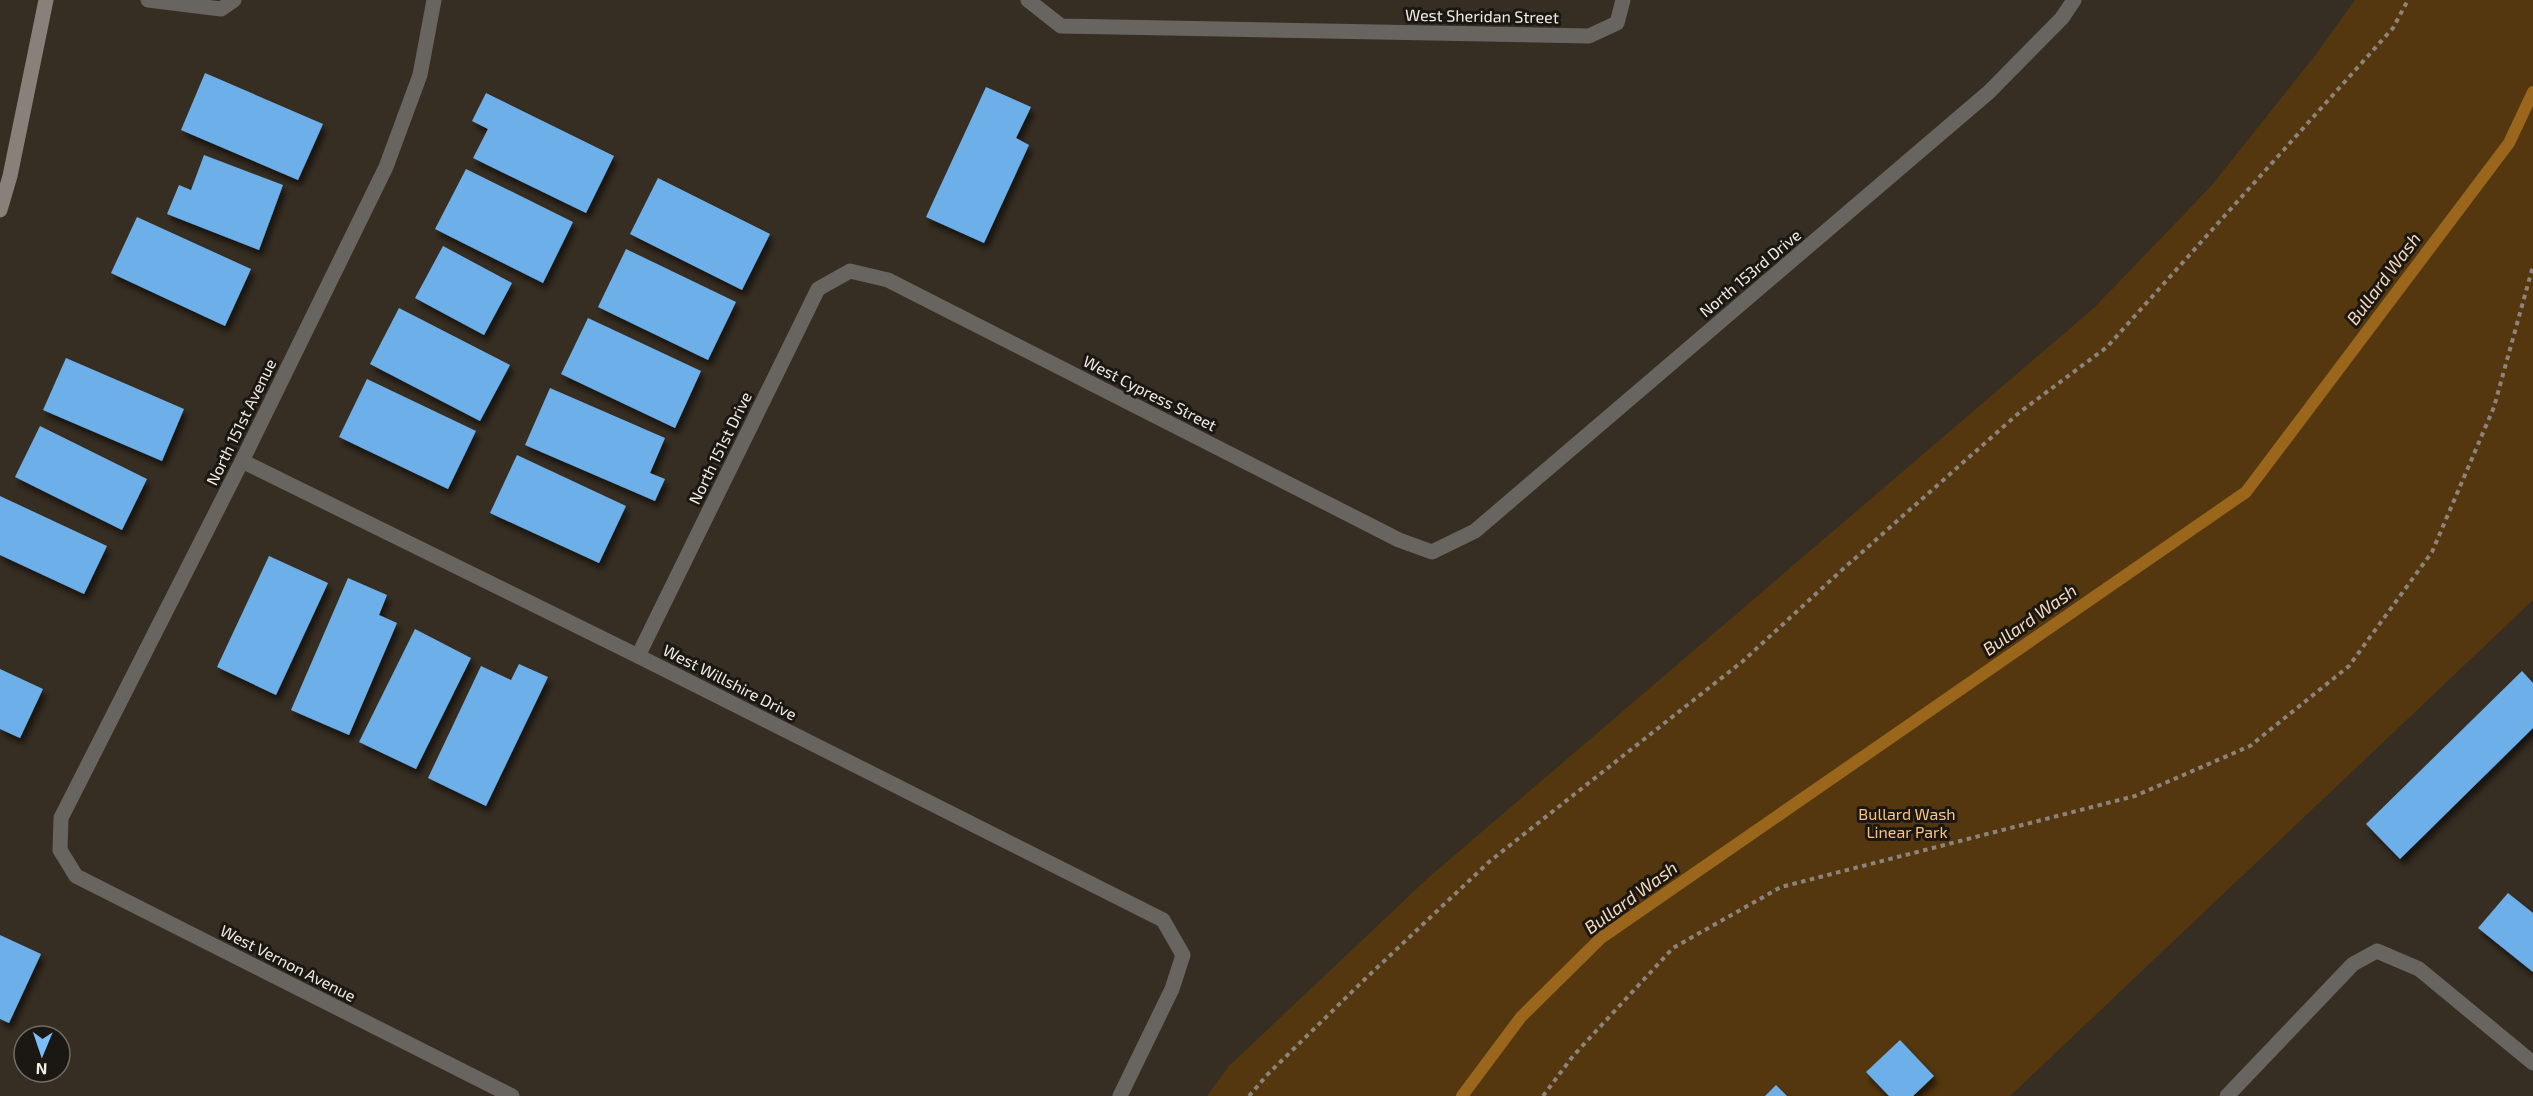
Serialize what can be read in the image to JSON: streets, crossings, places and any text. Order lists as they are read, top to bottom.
{
  "streets": {
    "street": [
      "West Sheridan Street",
      "North 153rd Drive",
      "West Cypress Street",
      "North 151st Avenue",
      "North 151st Drive",
      "West Willshire Drive",
      "West Vernon Avenue"
    ]
  },
  "crossings": [
    ["North 153rd Drive", "West Cypress Street"],
    ["West Cypress Street", "North 151st Drive"],
    ["North 151st Avenue", "West Willshire Drive"],
    ["North 151st Avenue", "West Vernon Avenue"],
    ["North 151st Drive", "West Willshire Drive"]
  ],
  "water": ["Bullard Wash"],
  "parks": ["Bullard Wash Linear Park"],
  "north": "bottom"
}
